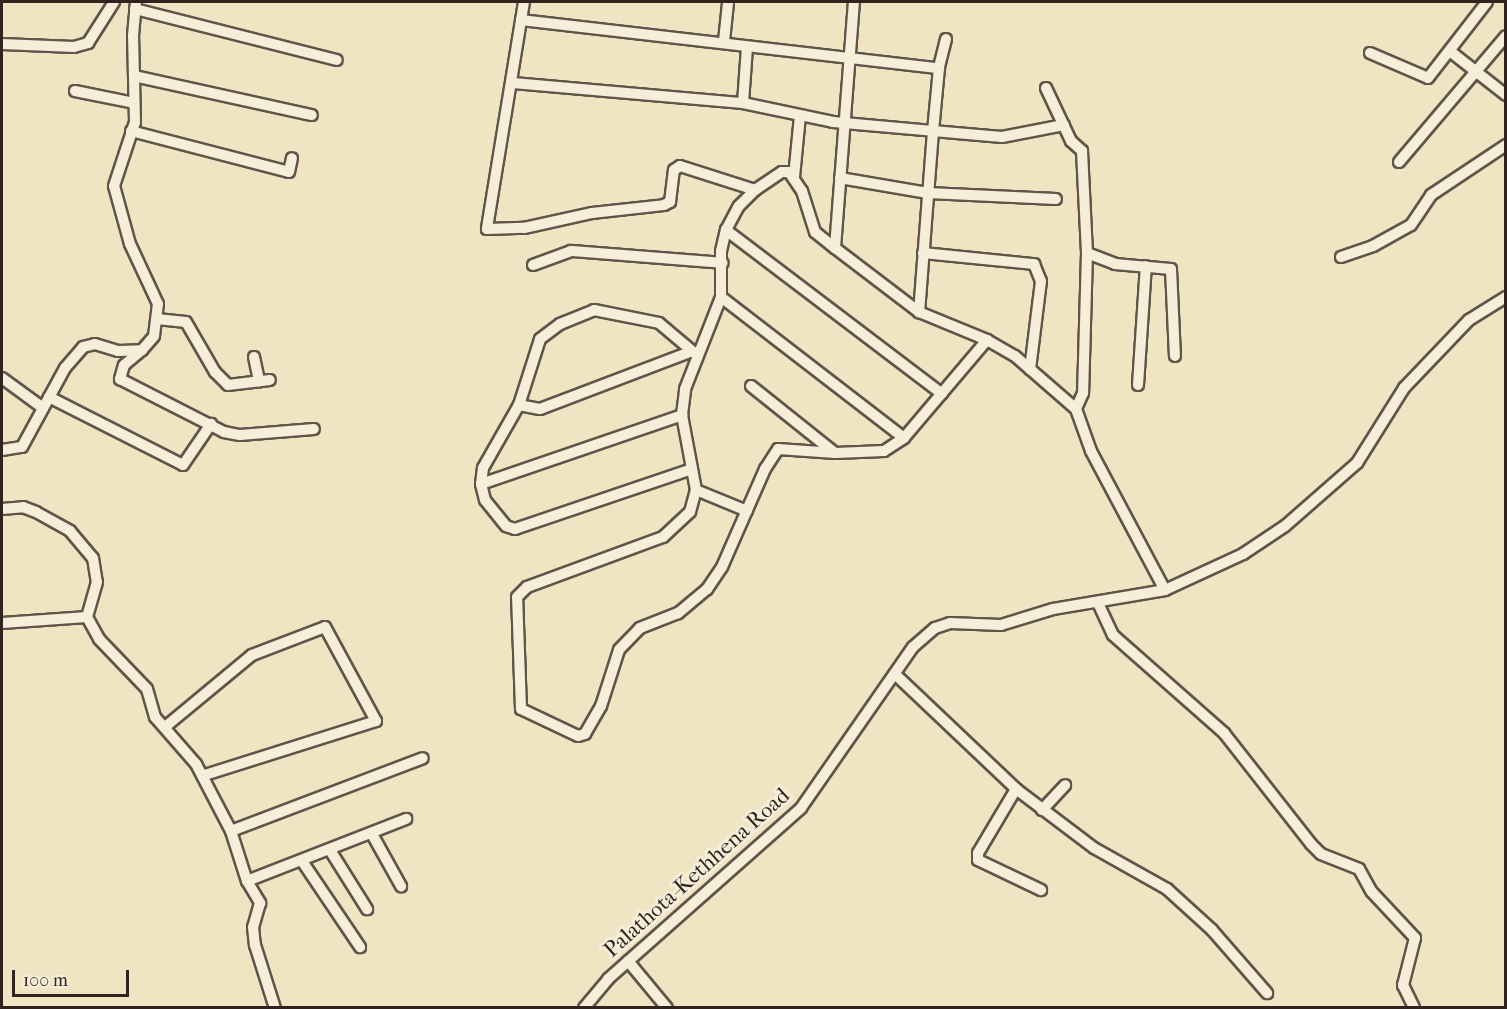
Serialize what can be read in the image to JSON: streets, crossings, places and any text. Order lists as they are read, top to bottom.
{
  "streets": {
    "street": ["Palathota-Kethhena Road"]
  },
  "scale_bar": "100 m"
}
